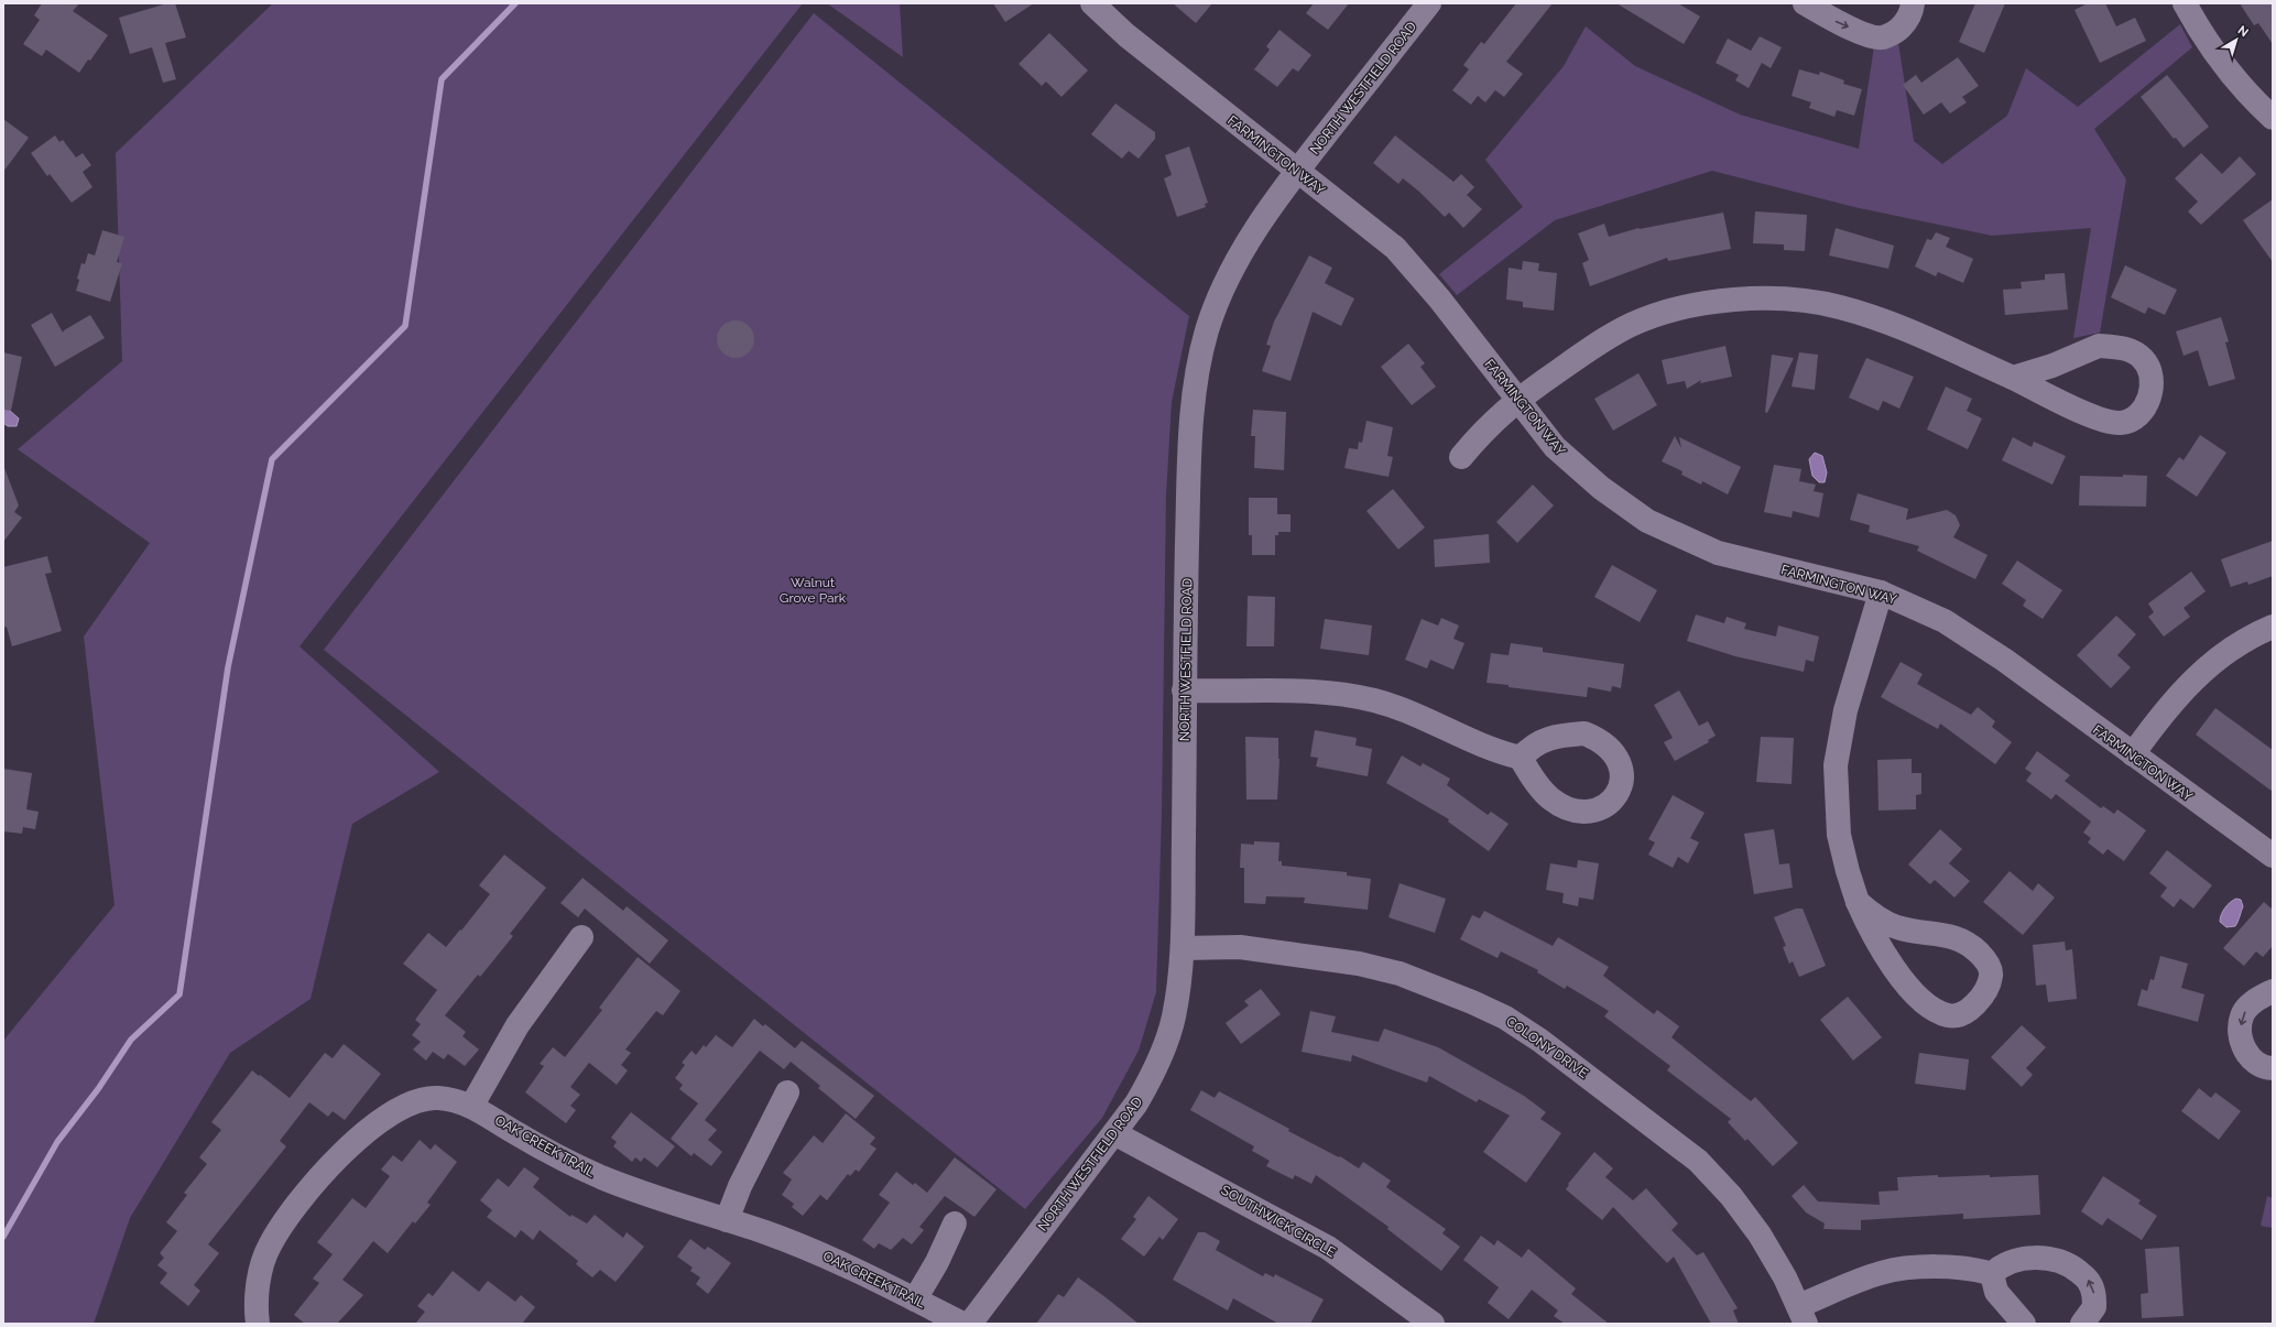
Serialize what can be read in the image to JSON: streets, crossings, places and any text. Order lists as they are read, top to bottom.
{
  "streets": {
    "street": [
      "NORTH WESTFIELD ROAD",
      "FARMINGTON WAY",
      "COLONY DRIVE",
      "OAK CREEK TRAIL",
      "SOUTHWICK CIRCLE"
    ]
  },
  "crossings": [
    ["NORTH WESTFIELD ROAD", "FARMINGTON WAY"],
    ["NORTH WESTFIELD ROAD", "COLONY DRIVE"],
    ["NORTH WESTFIELD ROAD", "SOUTHWICK CIRCLE"]
  ],
  "parks": ["Walnut Grove Park"],
  "north": "top right"
}
